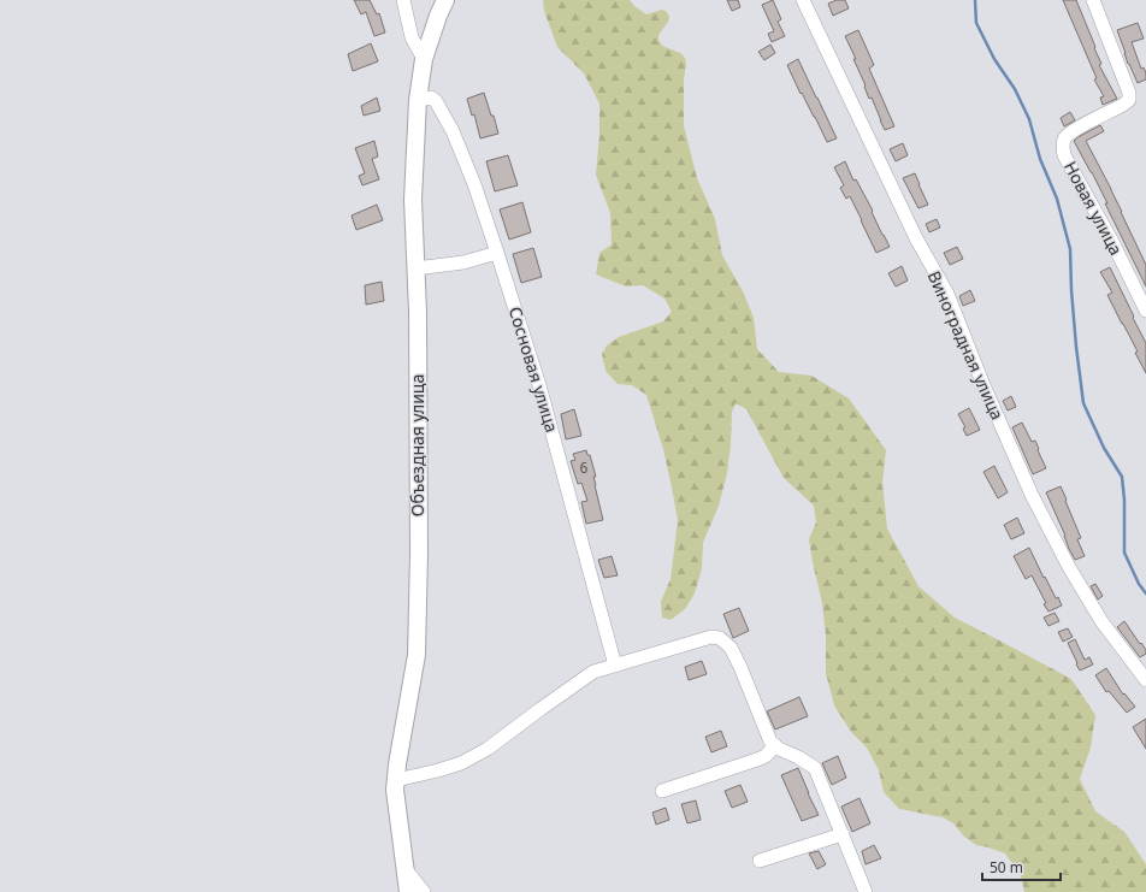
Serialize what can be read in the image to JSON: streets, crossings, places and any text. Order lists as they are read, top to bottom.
{
  "streets": {
    "main road": ["Объездная улица"],
    "street": ["Новая улица", "Виноградная улица", "Сосновая улица"]
  },
  "crossings": [
    ["Сосновая улица", "Объездная улица"]
  ],
  "house_numbers": ["6"],
  "scale_bar": "50 m"
}
